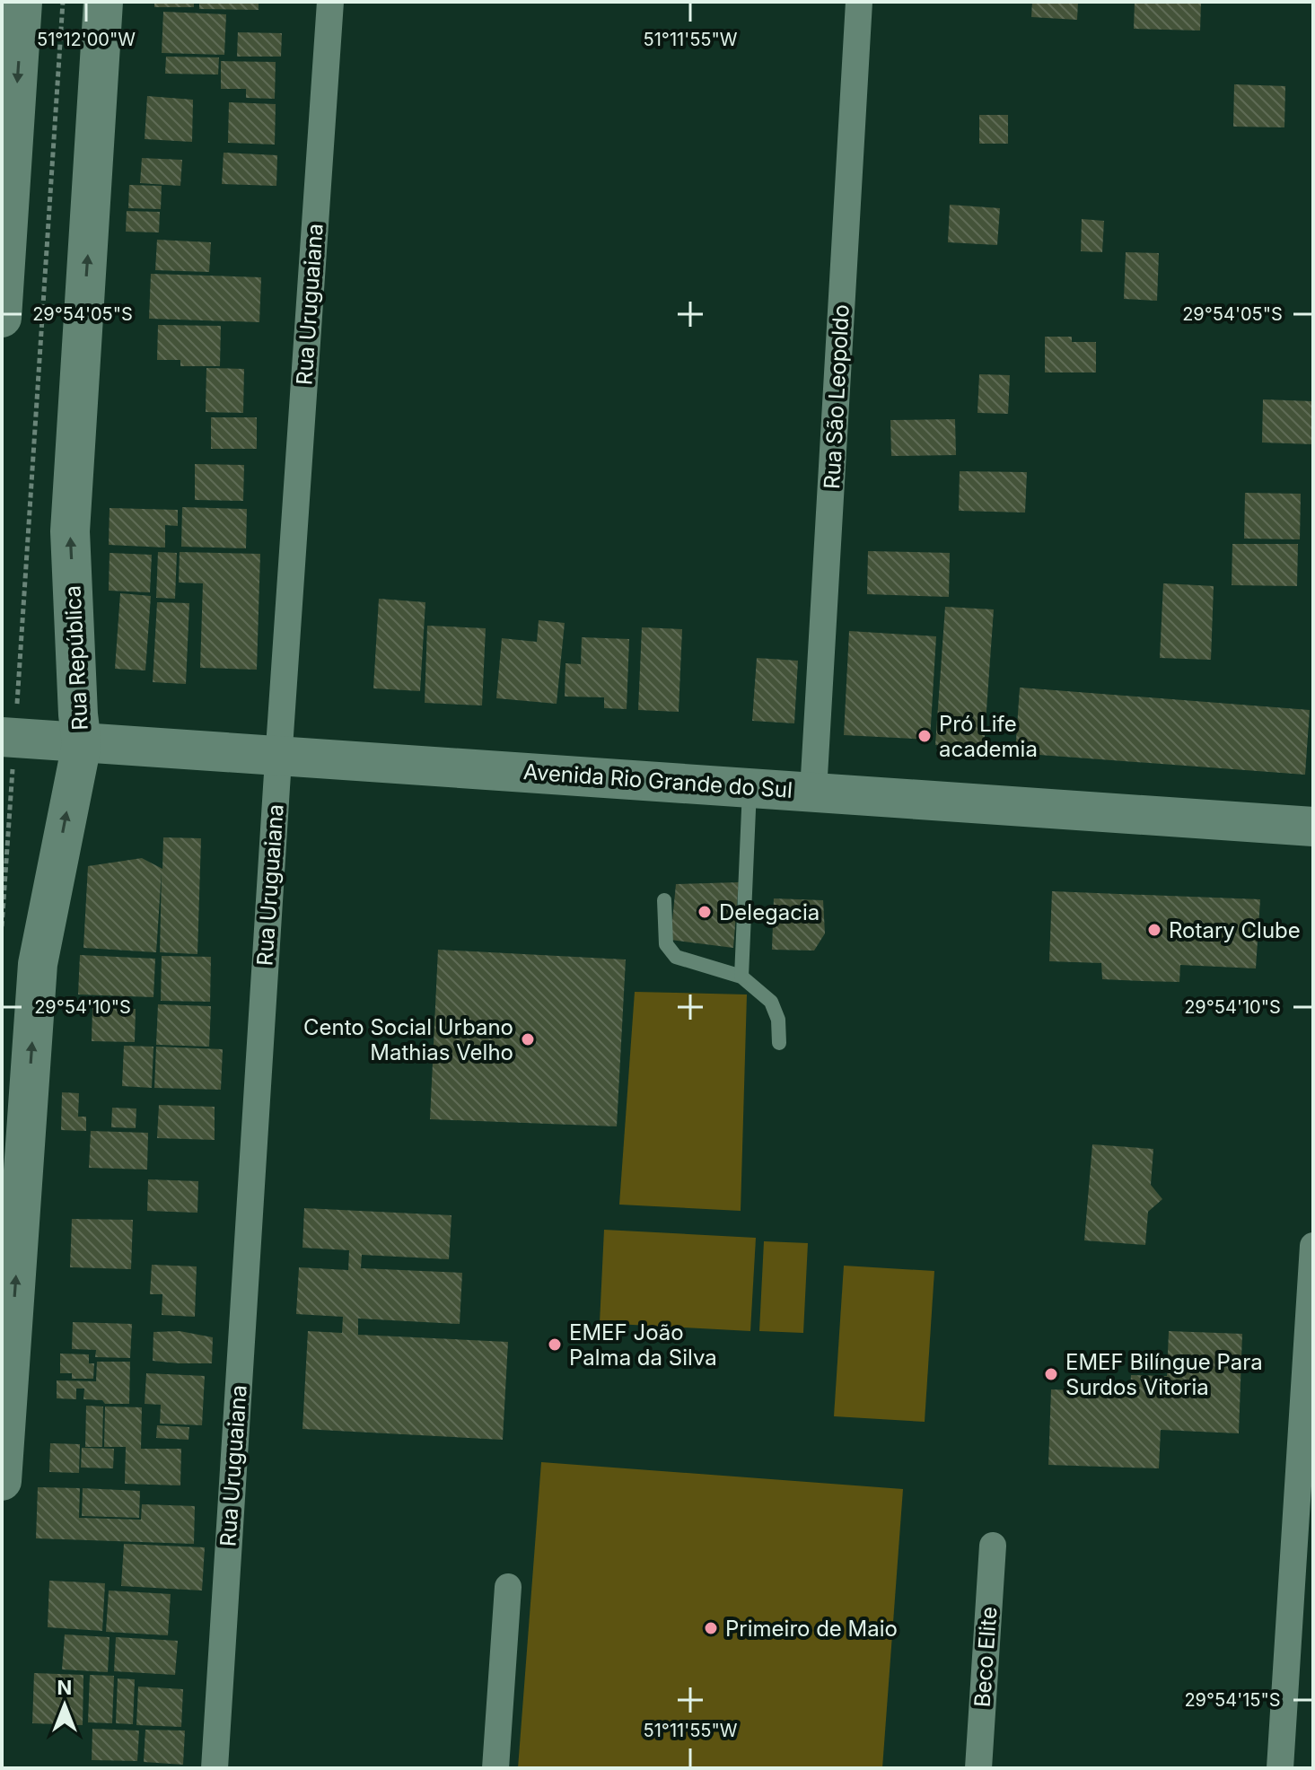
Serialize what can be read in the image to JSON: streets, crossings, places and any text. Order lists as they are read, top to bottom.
{
  "streets": {
    "main road": ["Rua República", "Avenida Rio Grande do Sul"],
    "street": ["Rua Uruguaiana", "Rua São Leopoldo", "Beco Elite"]
  },
  "crossings": [
    ["Rua Uruguaiana", "Avenida Rio Grande do Sul"],
    ["Rua São Leopoldo", "Avenida Rio Grande do Sul"],
    ["Rua República", "Avenida Rio Grande do Sul"]
  ],
  "one_way": ["Rua República"],
  "places": [
    "Pró Life academia",
    "Delegacia",
    "Rotary Clube",
    "Cento Social Urbano Mathias Velho",
    "EMEF João Palma da Silva",
    "EMEF Bilíngue Para Surdos Vitoria",
    "Primeiro de Maio"
  ],
  "north": "top",
  "coordinates": [
    "51°12'00\"W",
    "51°11'55\"W",
    "29°54'05\"S",
    "29°54'10\"S",
    "29°54'15\"S"
  ]
}
